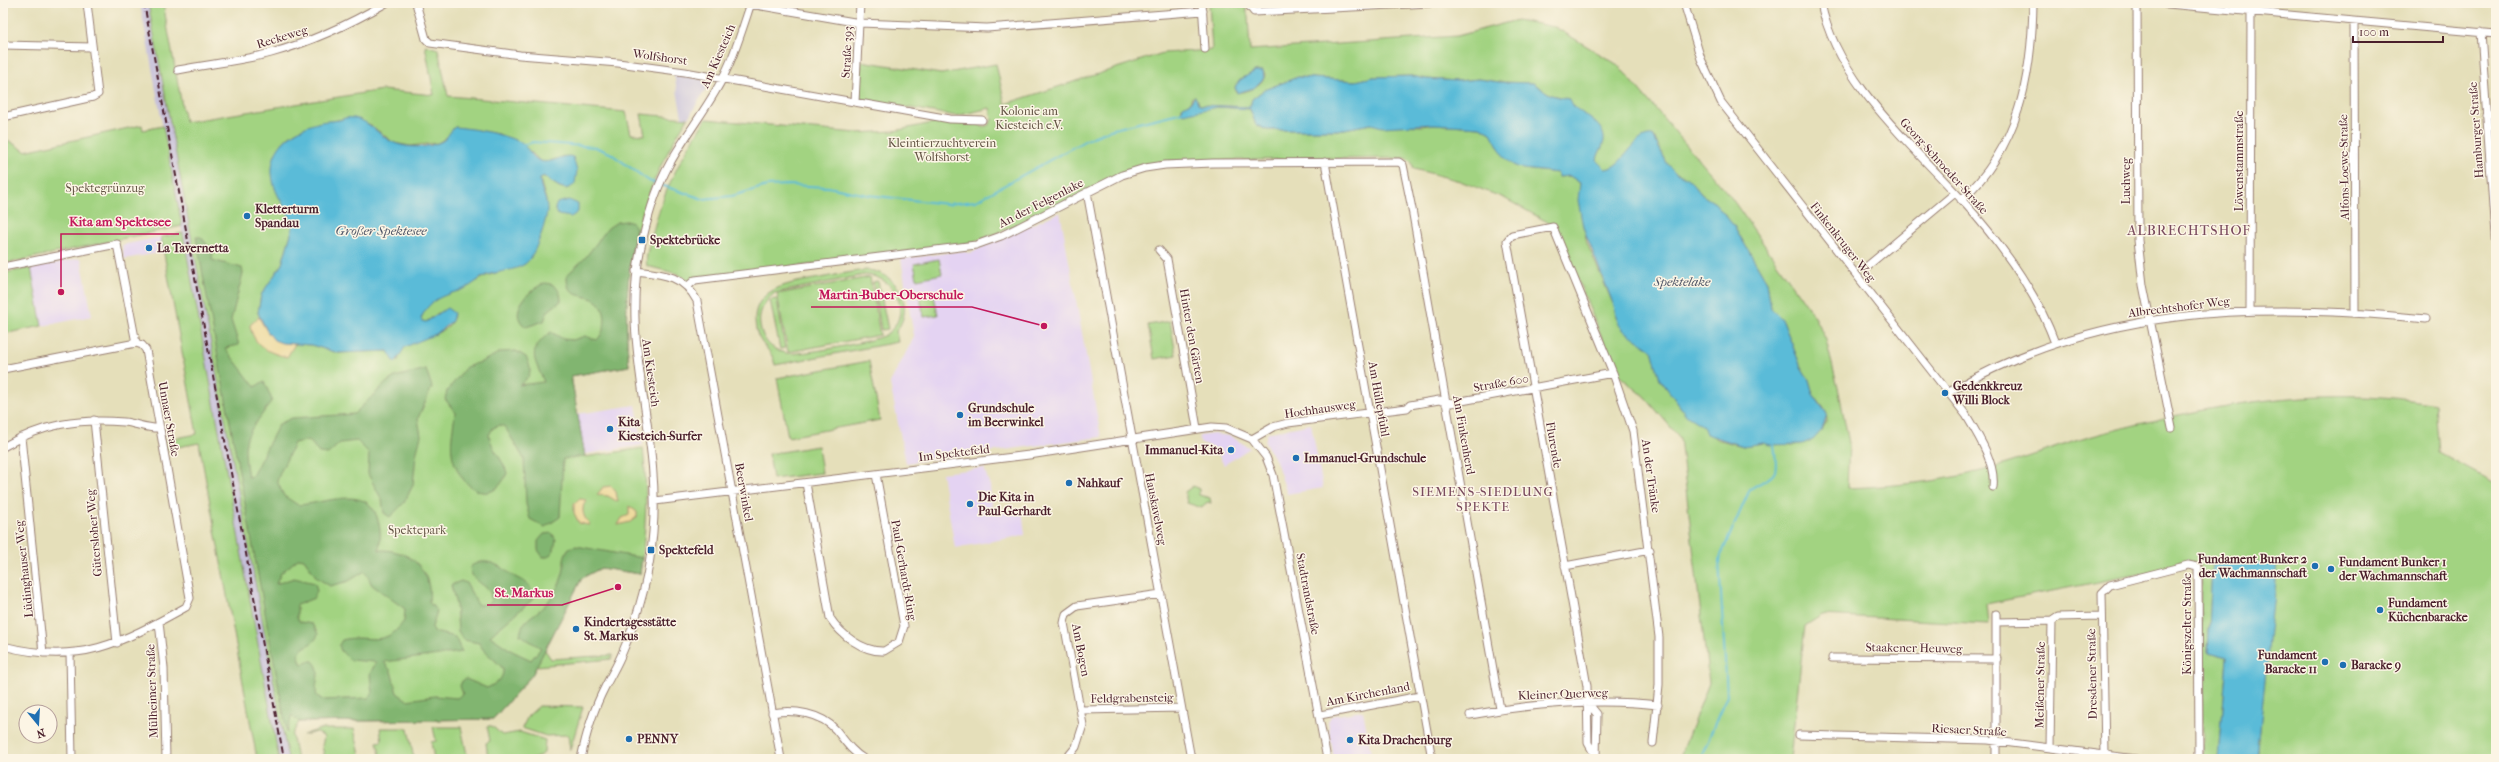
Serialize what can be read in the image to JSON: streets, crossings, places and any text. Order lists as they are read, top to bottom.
{
  "streets": {
    "street": [
      "Reckeweg",
      "Straße 393",
      "Am Kiesteich",
      "Wolfshorst",
      "Hamburger Straße",
      "Löwenstammstraße",
      "Georg-Schroeder-Straße",
      "Alfons-Loewe-Straße",
      "Luchweg",
      "An der Felgenlake",
      "Finkenkruger Weg",
      "Albrechtshofer Weg",
      "Hinter den Gärten",
      "Straße 600",
      "Am Hüllepfuhl",
      "Hochhausweg",
      "Unnaer Straße",
      "Am Finkenherd",
      "Flurende",
      "Im Spektefeld",
      "An der Tränke",
      "Beerwinkel",
      "Hauskavelweg",
      "Gütersloher Weg",
      "Lüdinghauser Weg",
      "Paul-Gerhardt-Ring",
      "Stadtrandstraße",
      "Königszelter Straße",
      "Staakener Heuweg",
      "Am Bogen",
      "Dresdener Straße",
      "Meißener Straße",
      "Mülheimer Straße",
      "Am Kirchenland",
      "Kleiner Querweg",
      "Feldgrabensteig",
      "Riesaer Straße"
    ]
  },
  "crossings": [
    ["Straße 393", "Wolfshorst"],
    ["Am Kiesteich", "Wolfshorst"],
    ["Am Kiesteich", "Im Spektefeld"],
    ["Am Kiesteich", "Beerwinkel"],
    ["Löwenstammstraße", "Albrechtshofer Weg"],
    ["Georg-Schroeder-Straße", "Albrechtshofer Weg"],
    ["Alfons-Loewe-Straße", "Albrechtshofer Weg"],
    ["Luchweg", "Albrechtshofer Weg"],
    ["An der Felgenlake", "Am Hüllepfuhl"],
    ["An der Felgenlake", "Am Finkenherd"],
    ["An der Felgenlake", "Beerwinkel"],
    ["An der Felgenlake", "Hauskavelweg"],
    ["Finkenkruger Weg", "Albrechtshofer Weg"],
    ["Hinter den Gärten", "Im Spektefeld"],
    ["Straße 600", "Am Hüllepfuhl"],
    ["Straße 600", "Hochhausweg"],
    ["Straße 600", "Am Finkenherd"],
    ["Straße 600", "Flurende"],
    ["Straße 600", "An der Tränke"],
    ["Am Hüllepfuhl", "Hochhausweg"],
    ["Am Hüllepfuhl", "Am Kirchenland"],
    ["Hochhausweg", "Im Spektefeld"],
    ["Hochhausweg", "Stadtrandstraße"],
    ["Unnaer Straße", "Mülheimer Straße"],
    ["Am Finkenherd", "Kleiner Querweg"],
    ["Flurende", "An der Tränke"],
    ["Flurende", "Kleiner Querweg"],
    ["Im Spektefeld", "Beerwinkel"],
    ["Im Spektefeld", "Hauskavelweg"],
    ["Im Spektefeld", "Paul-Gerhardt-Ring"],
    ["Im Spektefeld", "Stadtrandstraße"],
    ["An der Tränke", "Kleiner Querweg"],
    ["Hauskavelweg", "Am Bogen"],
    ["Hauskavelweg", "Feldgrabensteig"],
    ["Stadtrandstraße", "Am Kirchenland"],
    ["Königszelter Straße", "Dresdener Straße"],
    ["Am Bogen", "Feldgrabensteig"],
    ["Dresdener Straße", "Riesaer Straße"],
    ["Meißener Straße", "Riesaer Straße"]
  ],
  "districts": ["ALBRECHTSHOF", "SIEMENS-SIEDLUNG SPEKTE"],
  "water": ["Großer Spektesee", "Spektelake"],
  "parks": [
    "Kolonie am Kiesteich e.V.",
    "Kleintierzuchtverein Wolfshorst",
    "Spektegrünzug",
    "Spektepark"
  ],
  "places": {
    "other": [
      "Kletterturm Spandau",
      "La Tavernetta",
      "Kita am Spektesee",
      "Martin-Buber-Oberschule",
      "Gedenkkreuz Willi Block",
      "Grundschule im Beerwinkel",
      "Kita Kiesteich-Surfer",
      "Immanuel-Kita",
      "Immanuel-Grundschule",
      "Nahkauf",
      "Die Kita in Paul-Gerhardt",
      "Fundament Bunker 2 der Wachmannschaft",
      "Fundament Bunker 1 der Wachmannschaft",
      "St. Markus",
      "Fundament Küchenbaracke",
      "Kindertagesstätte St. Markus",
      "Fundament Baracke 11",
      "Baracke 9",
      "PENNY",
      "Kita Drachenburg"
    ],
    "transit": ["Spektebrücke", "Spektefeld"]
  },
  "scale_bar": "100 m",
  "north": "bottom"
}
